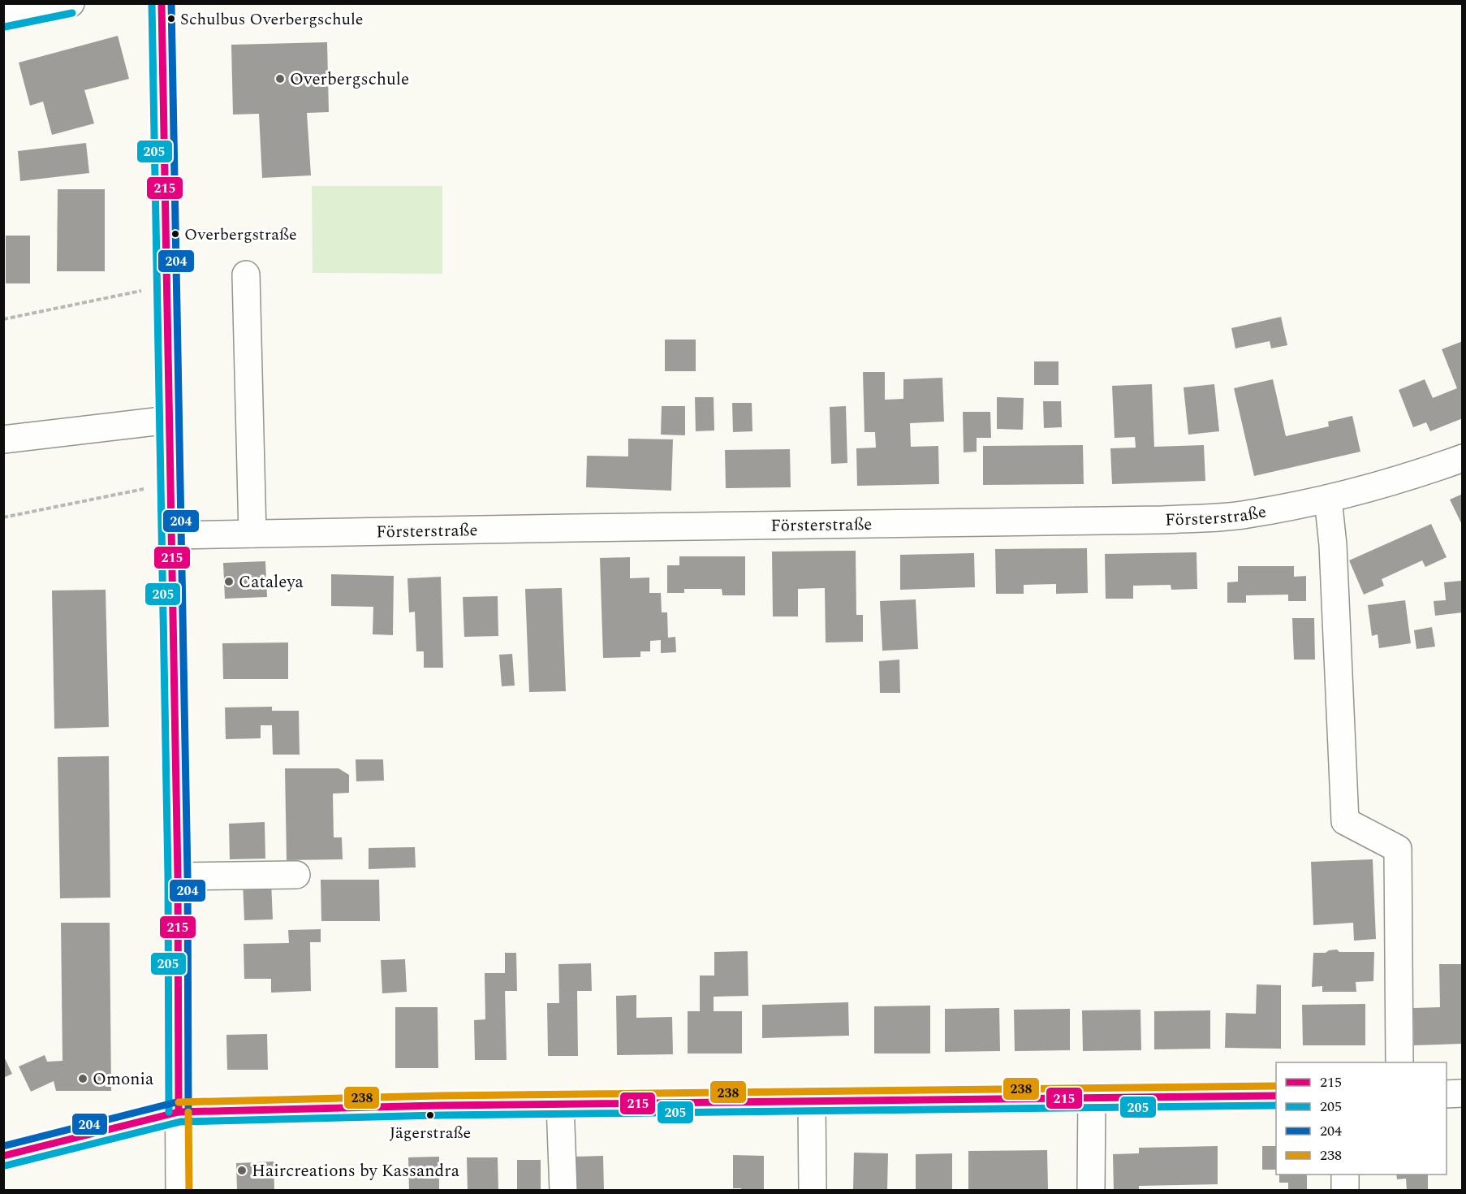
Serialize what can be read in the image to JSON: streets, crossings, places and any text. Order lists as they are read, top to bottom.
{
  "streets": {
    "street": ["Försterstraße"]
  },
  "places": [
    "Schulbus Overbergschule",
    "Overbergschule",
    "Overbergstraße",
    "Cataleya",
    "Omonia",
    "Jägerstraße",
    "Haircreations by Kassandra"
  ],
  "lines": [
    "transit line 215",
    "transit line 205",
    "transit line 204",
    "transit line 238"
  ],
  "legend": [
    "215",
    "205",
    "204",
    "238"
  ]
}
